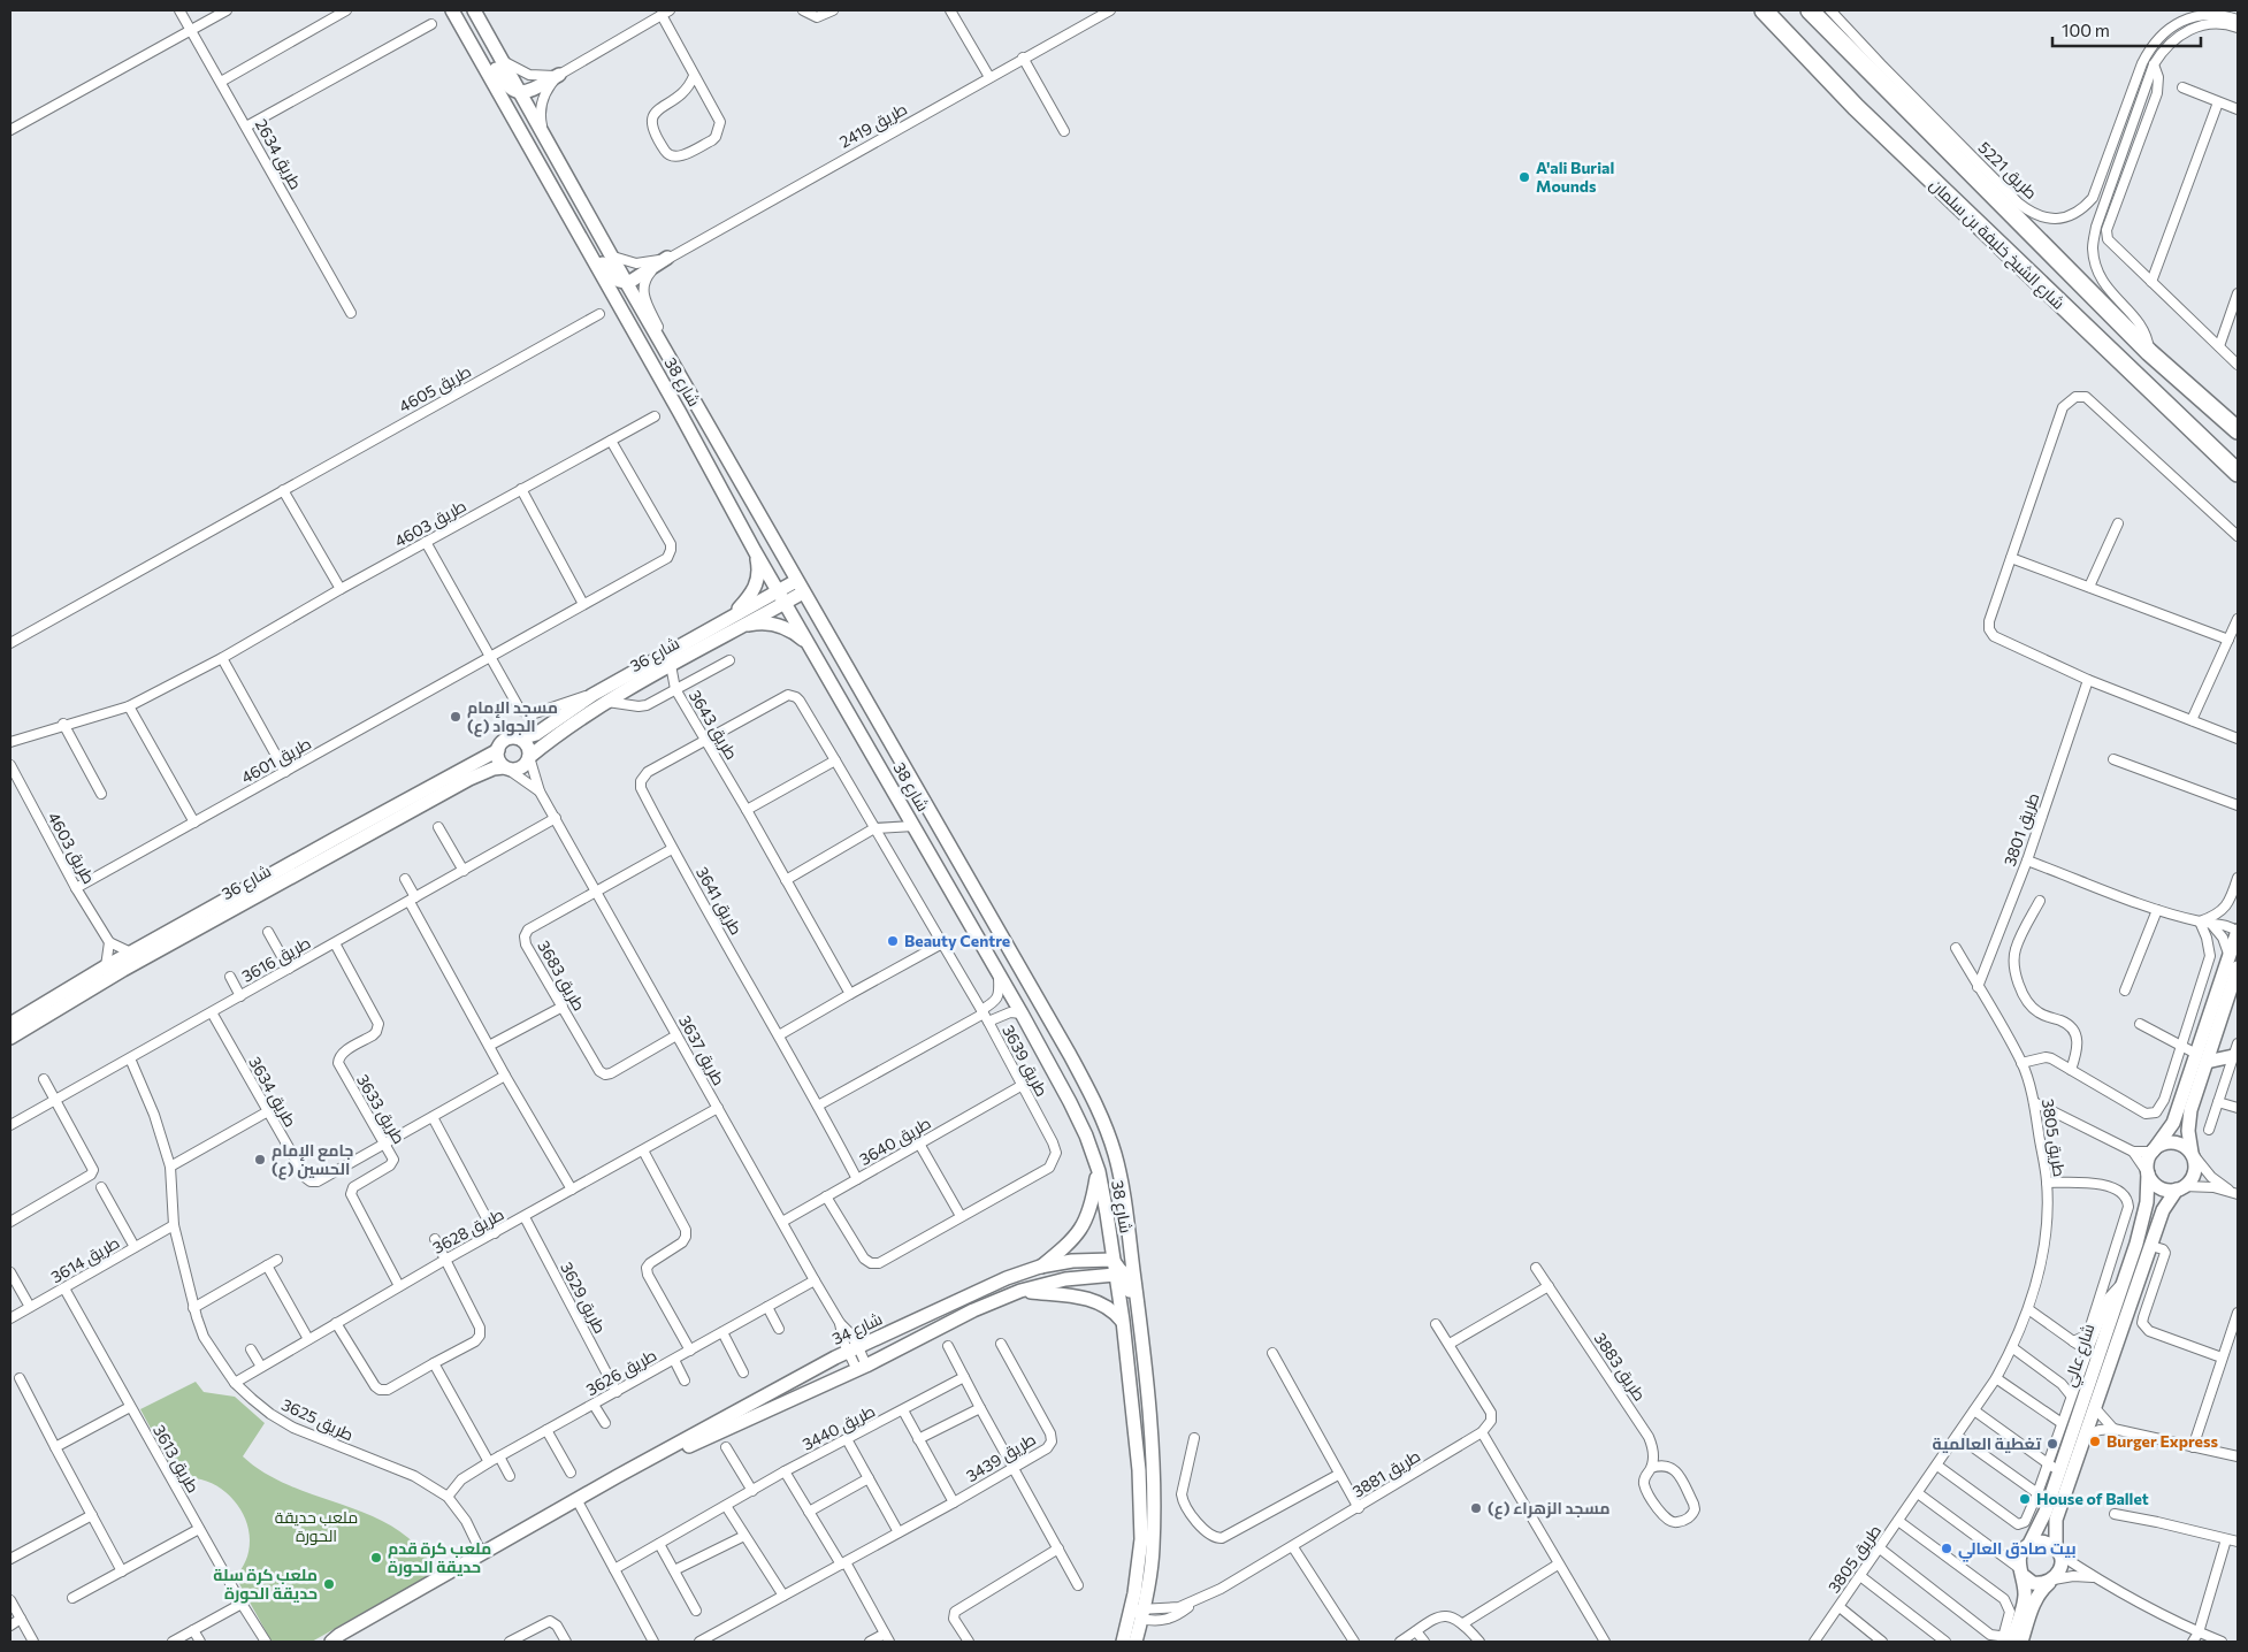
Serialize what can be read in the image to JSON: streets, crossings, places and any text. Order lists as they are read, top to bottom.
{
  "streets": {
    "highway": ["شارع الشيخ خليفة بن سلمان"],
    "street": [
      "طريق 2419",
      "طريق 2634",
      "طريق 5221",
      "شارع 38",
      "طريق 4605",
      "طريق 4603",
      "شارع 36",
      "طريق 3643",
      "طريق 4601",
      "طريق 3801",
      "طريق 3641",
      "طريق 3616",
      "طريق 3683",
      "طريق 3637",
      "طريق 3639",
      "طريق 3634",
      "طريق 3633",
      "طريق 3805",
      "طريق 3640",
      "طريق 3628",
      "طريق 3614",
      "طريق 3629",
      "شارع 34",
      "شارع عالي",
      "طريق 3883",
      "طريق 3626",
      "طريق 3625",
      "طريق 3440",
      "طريق 3439",
      "طريق 3613",
      "طريق 3881"
    ]
  },
  "crossings": [
    ["طريق 2419", "شارع 38"],
    ["شارع 38", "شارع 36"],
    ["شارع 38", "شارع 34"],
    ["شارع 38", "طريق 3881"],
    ["طريق 4603", "طريق 4601"],
    ["شارع 36", "طريق 3643"],
    ["شارع 36", "طريق 3637"],
    ["طريق 3643", "طريق 3641"],
    ["طريق 3801", "طريق 3805"],
    ["طريق 3641", "طريق 3683"],
    ["طريق 3641", "طريق 3639"],
    ["طريق 3641", "طريق 3640"],
    ["طريق 3616", "طريق 3637"],
    ["طريق 3616", "طريق 3634"],
    ["طريق 3616", "طريق 3633"],
    ["طريق 3616", "طريق 3625"],
    ["طريق 3683", "طريق 3637"],
    ["طريق 3637", "طريق 3640"],
    ["طريق 3637", "طريق 3628"],
    ["طريق 3637", "شارع 34"],
    ["طريق 3637", "طريق 3626"],
    ["طريق 3639", "طريق 3640"],
    ["طريق 3634", "طريق 3633"],
    ["طريق 3633", "طريق 3628"],
    ["طريق 3628", "طريق 3629"],
    ["طريق 3628", "طريق 3625"],
    ["طريق 3614", "طريق 3625"],
    ["طريق 3614", "طريق 3613"],
    ["طريق 3629", "طريق 3626"],
    ["شارع 34", "طريق 3625"],
    ["طريق 3626", "طريق 3625"]
  ],
  "parks": ["ملعب حديقة الحورة"],
  "places": [
    "A'ali Burial Mounds",
    "مسجد الإمام الجواد (ع)",
    "Beauty Centre",
    "جامع الإمام الحسين (ع)",
    "Burger Express",
    "تغطية العالمية",
    "House of Ballet",
    "مسجد الزهراء (ع)",
    "بيت صادق العالي",
    "ملعب كرة قدم حديقة الحورة",
    "ملعب كرة سلة حديقة الحورة"
  ],
  "scale_bar": "100 m"
}
